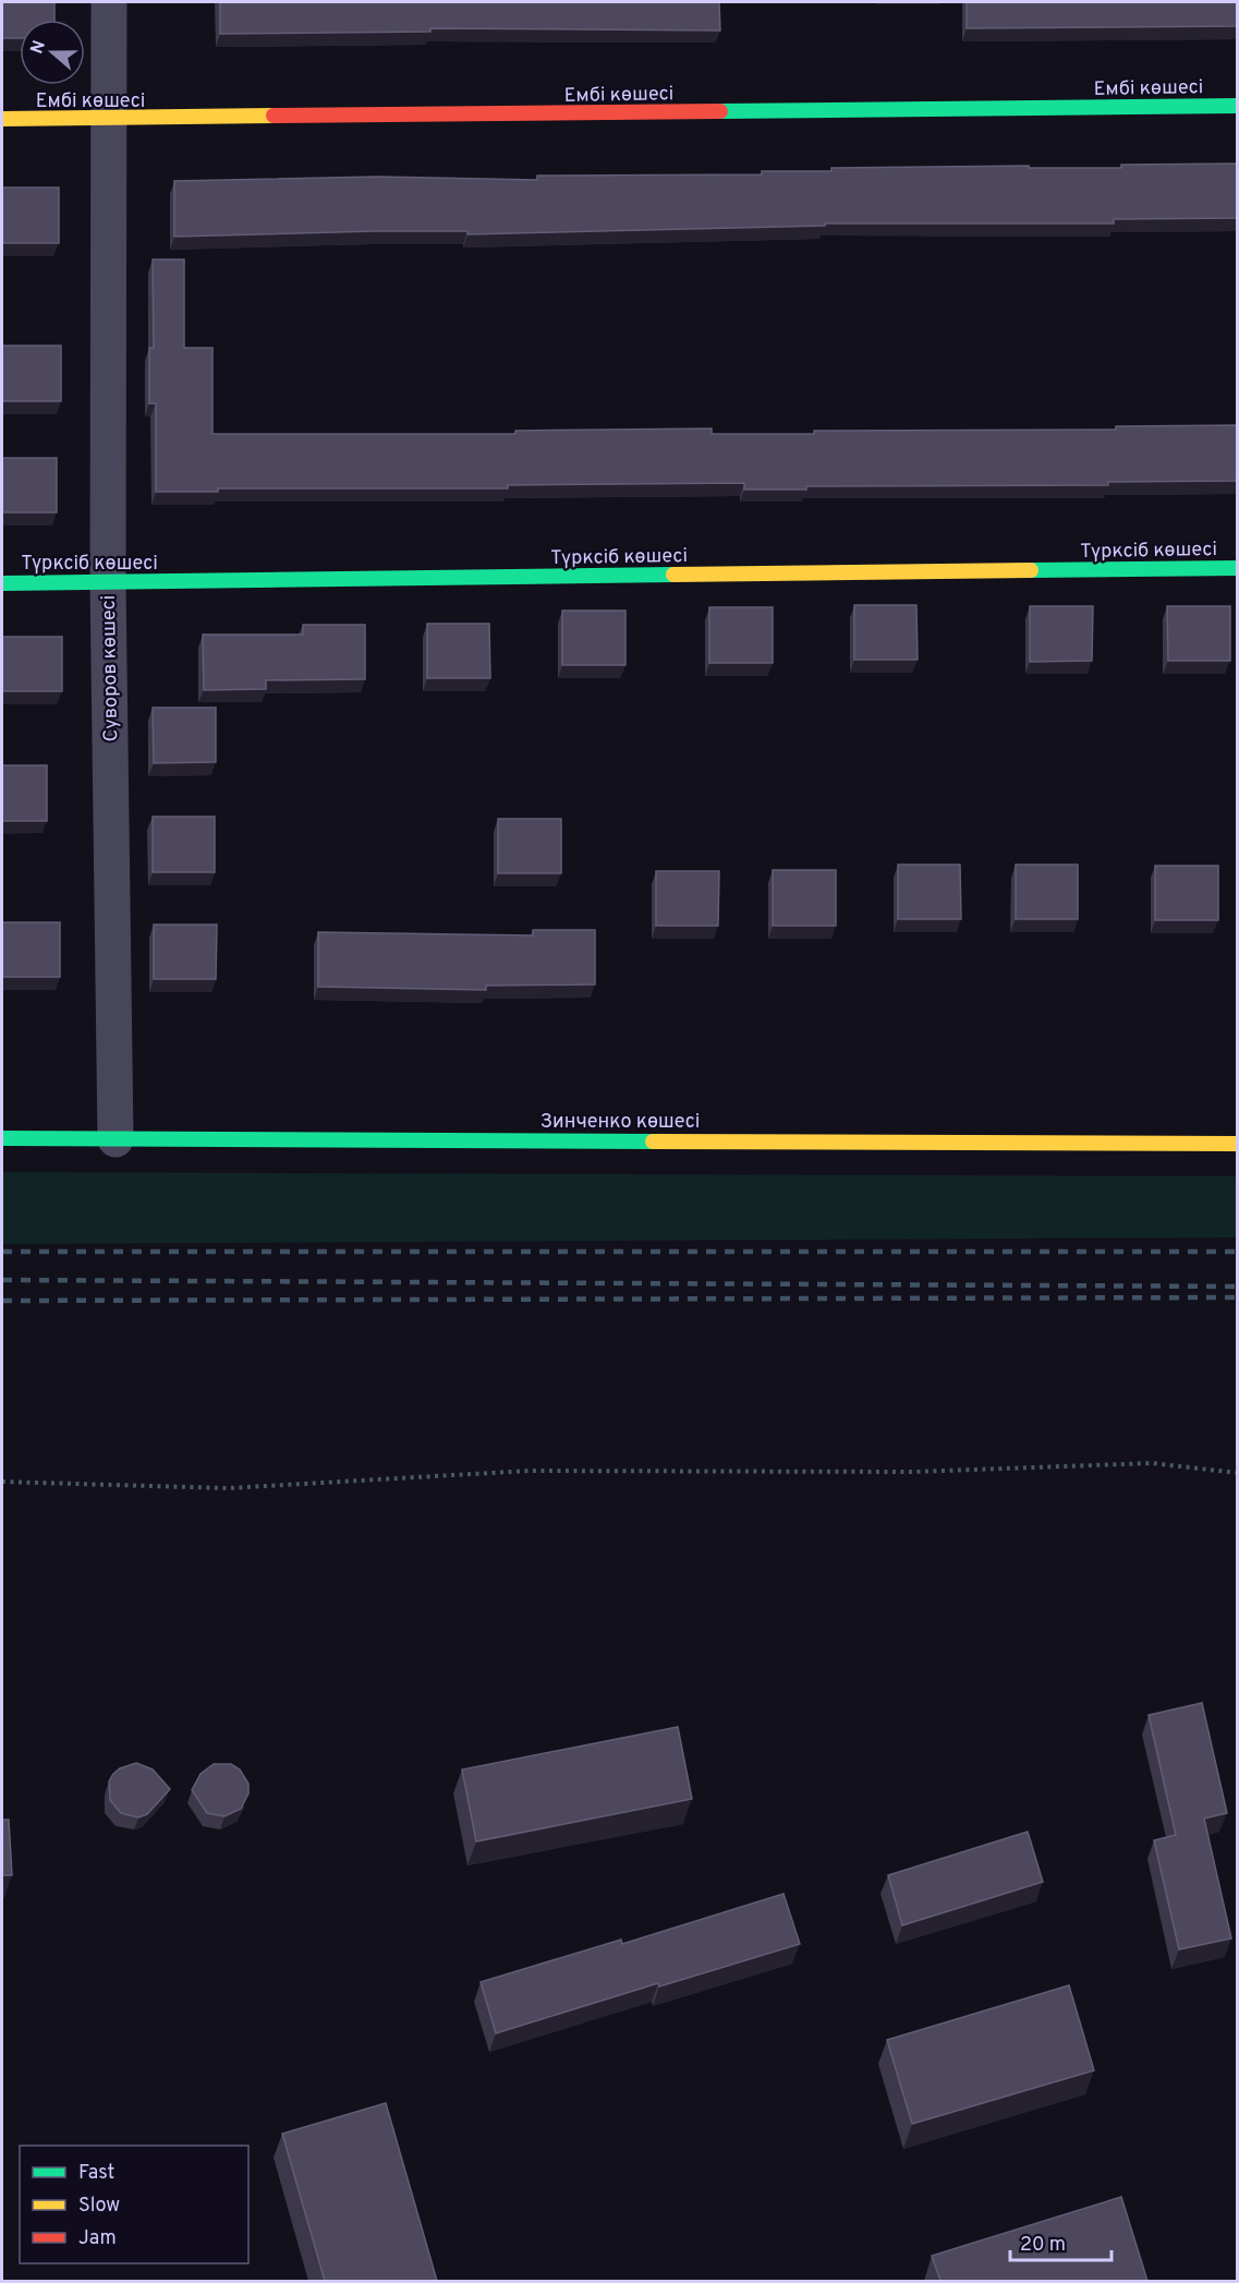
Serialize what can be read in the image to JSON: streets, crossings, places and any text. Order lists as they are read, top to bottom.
{
  "streets": {
    "street": [
      "Ембі көшесі",
      "Түрксіб көшесі",
      "Суворов көшесі",
      "Зинченко көшесі"
    ]
  },
  "crossings": [
    ["Ембі көшесі", "Суворов көшесі"],
    ["Түрксіб көшесі", "Суворов көшесі"],
    ["Суворов көшесі", "Зинченко көшесі"]
  ],
  "legend": ["Fast", "Slow", "Jam"],
  "scale_bar": "20 m",
  "north": "left"
}
